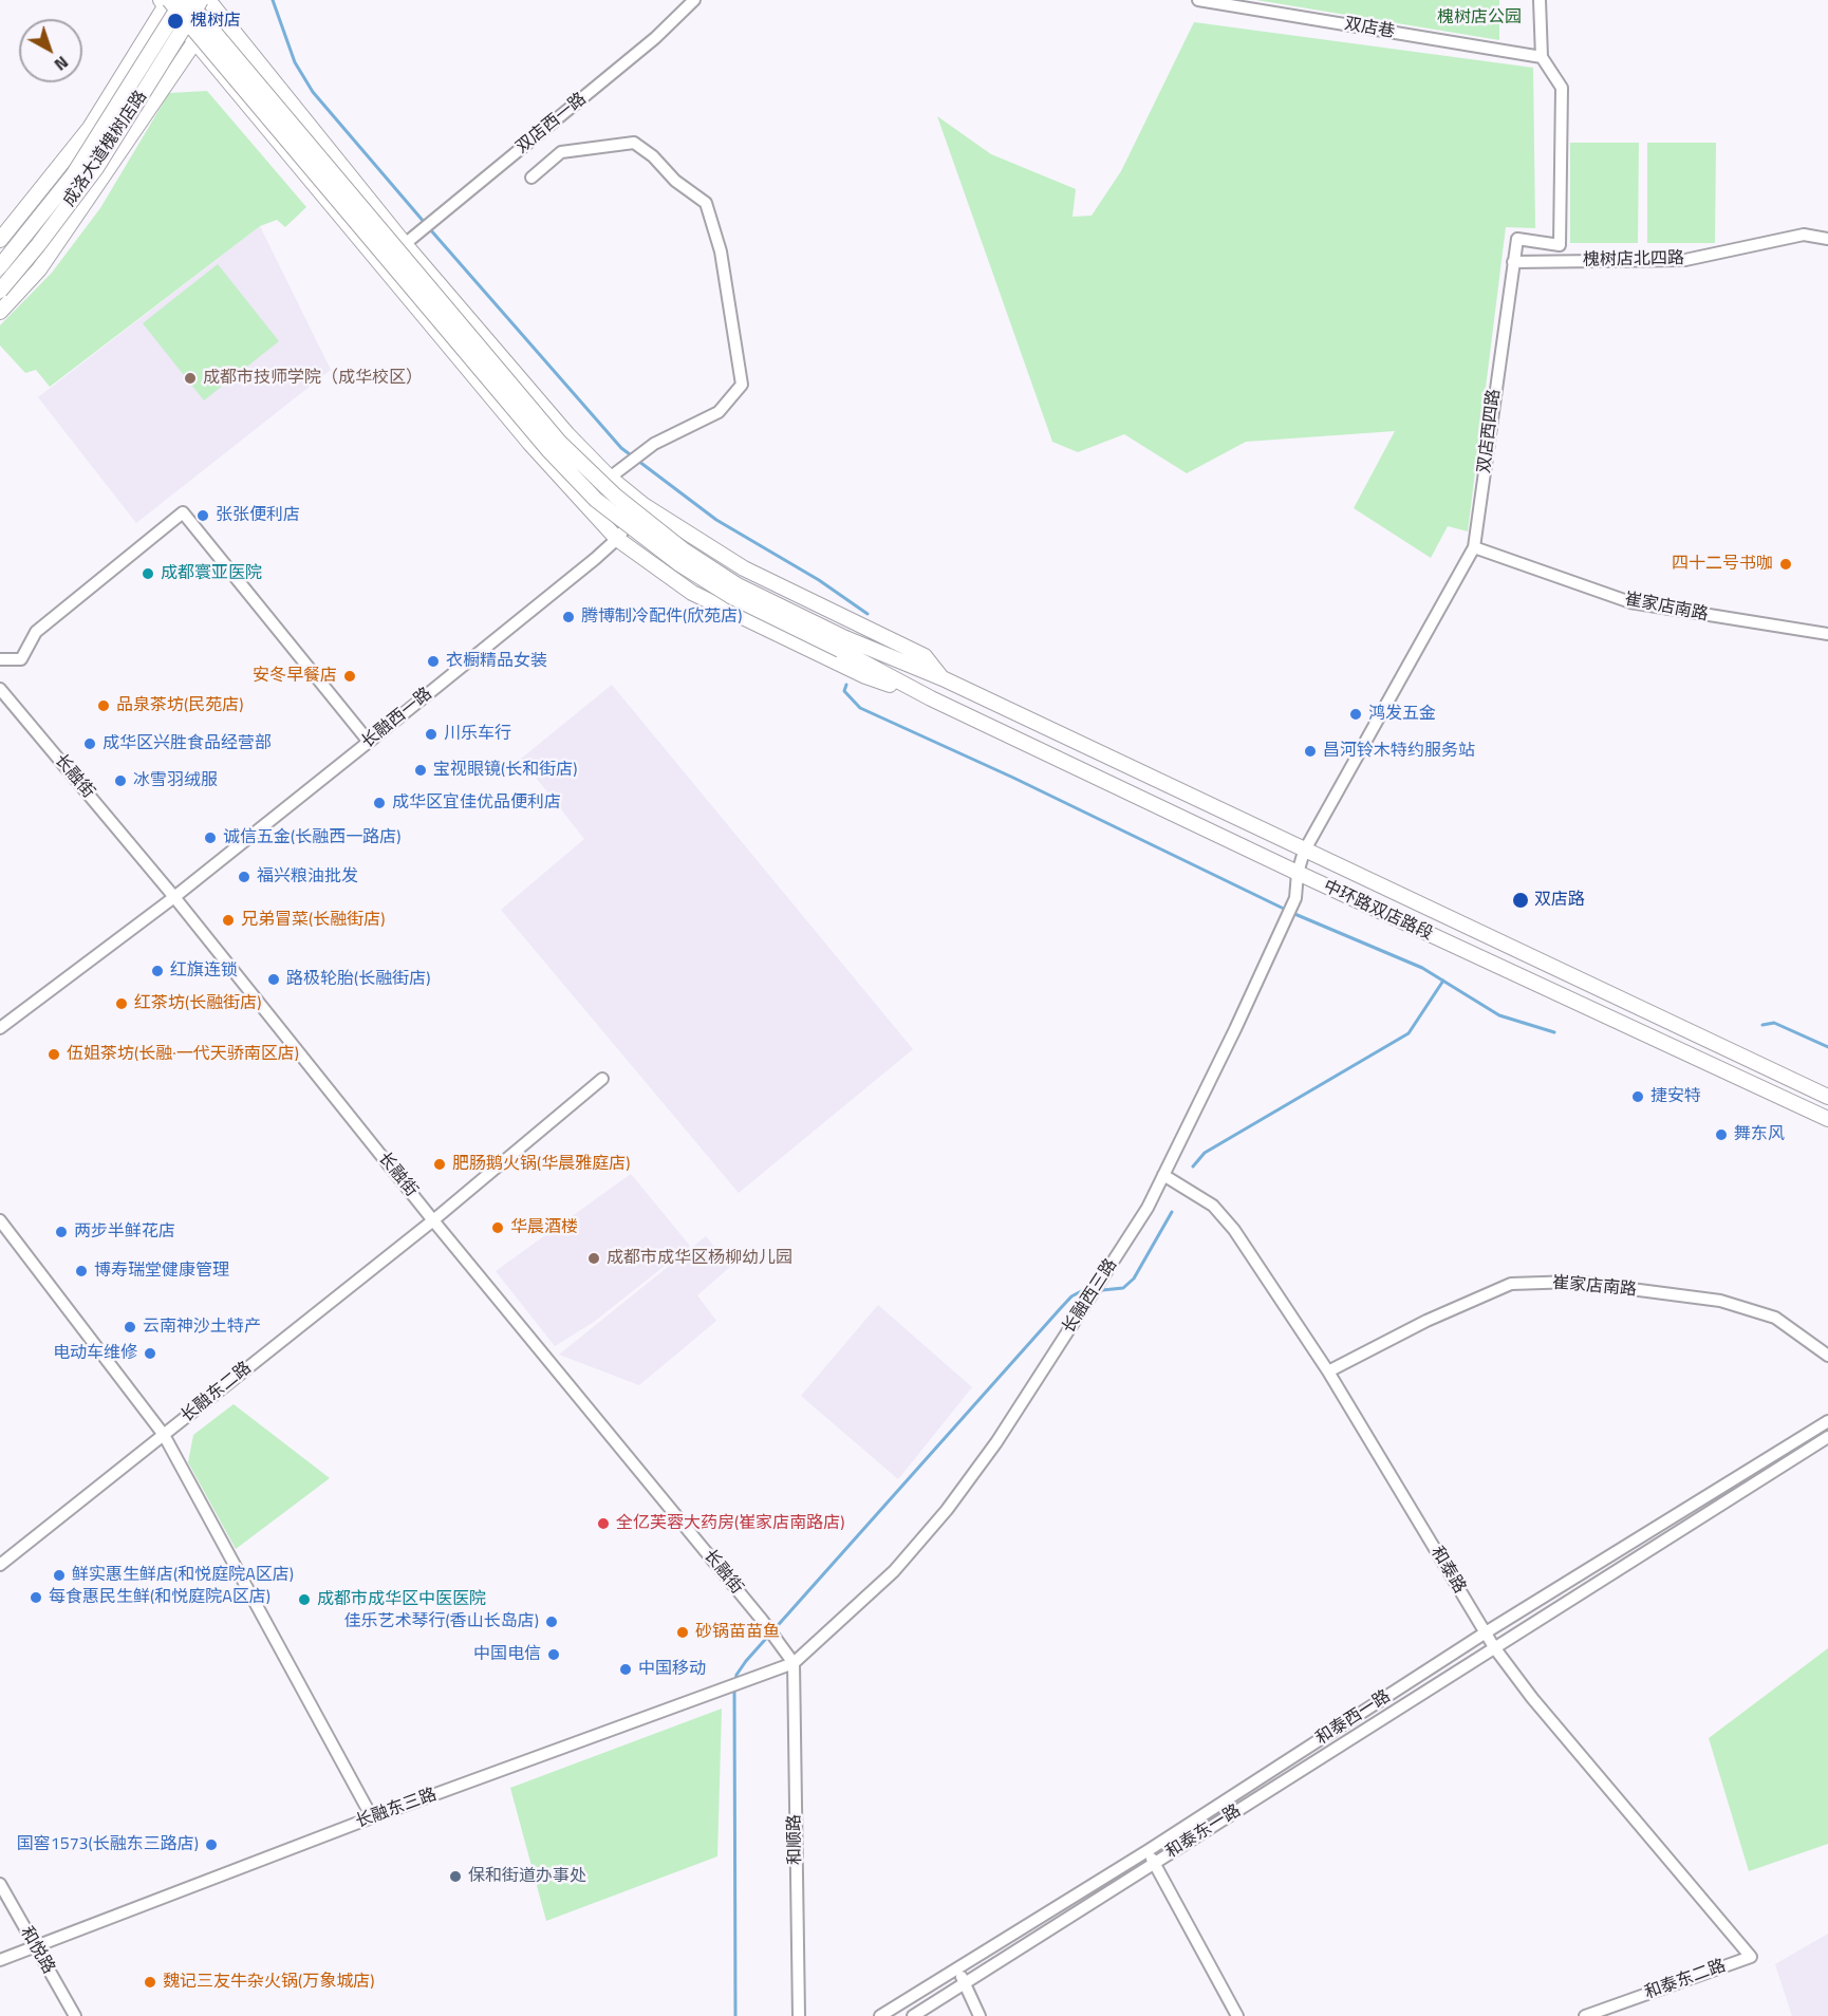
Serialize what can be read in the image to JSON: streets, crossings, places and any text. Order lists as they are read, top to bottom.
{
  "streets": {
    "main road": ["成洛大道槐树店路", "中环路双店路段"],
    "street": [
      "双店巷",
      "双店西一路",
      "槐树店北四路",
      "双店西四路",
      "崔家店南路",
      "长融西一路",
      "长融街",
      "长融西三路",
      "长融东二路",
      "和泰路",
      "和泰西一路",
      "长融东三路",
      "和泰东一路",
      "和顺路",
      "和悦路",
      "和泰东二路"
    ]
  },
  "crossings": [
    ["双店巷", "双店西四路"],
    ["槐树店北四路", "双店西四路"],
    ["双店西四路", "崔家店南路"],
    ["双店西四路", "中环路双店路段"],
    ["双店西四路", "长融西三路"],
    ["崔家店南路", "和泰路"],
    ["长融西一路", "长融街"],
    ["长融街", "长融西三路"],
    ["长融街", "长融东二路"],
    ["长融街", "长融东三路"],
    ["长融街", "和顺路"],
    ["中环路双店路段", "长融西三路"],
    ["长融西三路", "和泰路"],
    ["长融西三路", "长融东三路"],
    ["长融西三路", "和顺路"],
    ["和泰路", "和泰西一路"],
    ["和泰路", "和泰东一路"],
    ["和泰路", "和泰东二路"],
    ["长融东三路", "和顺路"],
    ["长融东三路", "和悦路"]
  ],
  "parks": ["槐树店公园"],
  "places": [
    "槐树店",
    "成都市技师学院（成华校区）",
    "张张便利店",
    "四十二号书咖",
    "成都寰亚医院",
    "腾博制冷配件(欣苑店)",
    "衣橱精品女装",
    "安冬早餐店",
    "品泉茶坊(民苑店)",
    "鸿发五金",
    "川乐车行",
    "成华区兴胜食品经营部",
    "昌河铃木特约服务站",
    "宝视眼镜(长和街店)",
    "冰雪羽绒服",
    "成华区宜佳优品便利店",
    "诚信五金(长融西一路店)",
    "福兴粮油批发",
    "双店路",
    "兄弟冒菜(长融街店)",
    "红旗连锁",
    "路极轮胎(长融街店)",
    "红茶坊(长融街店)",
    "伍姐茶坊(长融·一代天骄南区店)",
    "捷安特",
    "舞东风",
    "肥肠鹅火锅(华晨雅庭店)",
    "华晨酒楼",
    "两步半鲜花店",
    "成都市成华区杨柳幼儿园",
    "博寿瑞堂健康管理",
    "云南神沙土特产",
    "电动车维修",
    "全亿芙蓉大药房(崔家店南路店)",
    "鲜实惠生鲜店(和悦庭院A区店)",
    "每食惠民生鲜(和悦庭院A区店)",
    "成都市成华区中医医院",
    "佳乐艺术琴行(香山长岛店)",
    "砂锅苗苗鱼",
    "中国电信",
    "中国移动",
    "国窖1573(长融东三路店)",
    "保和街道办事处",
    "魏记三友牛杂火锅(万象城店)"
  ],
  "north": "bottom right"
}
